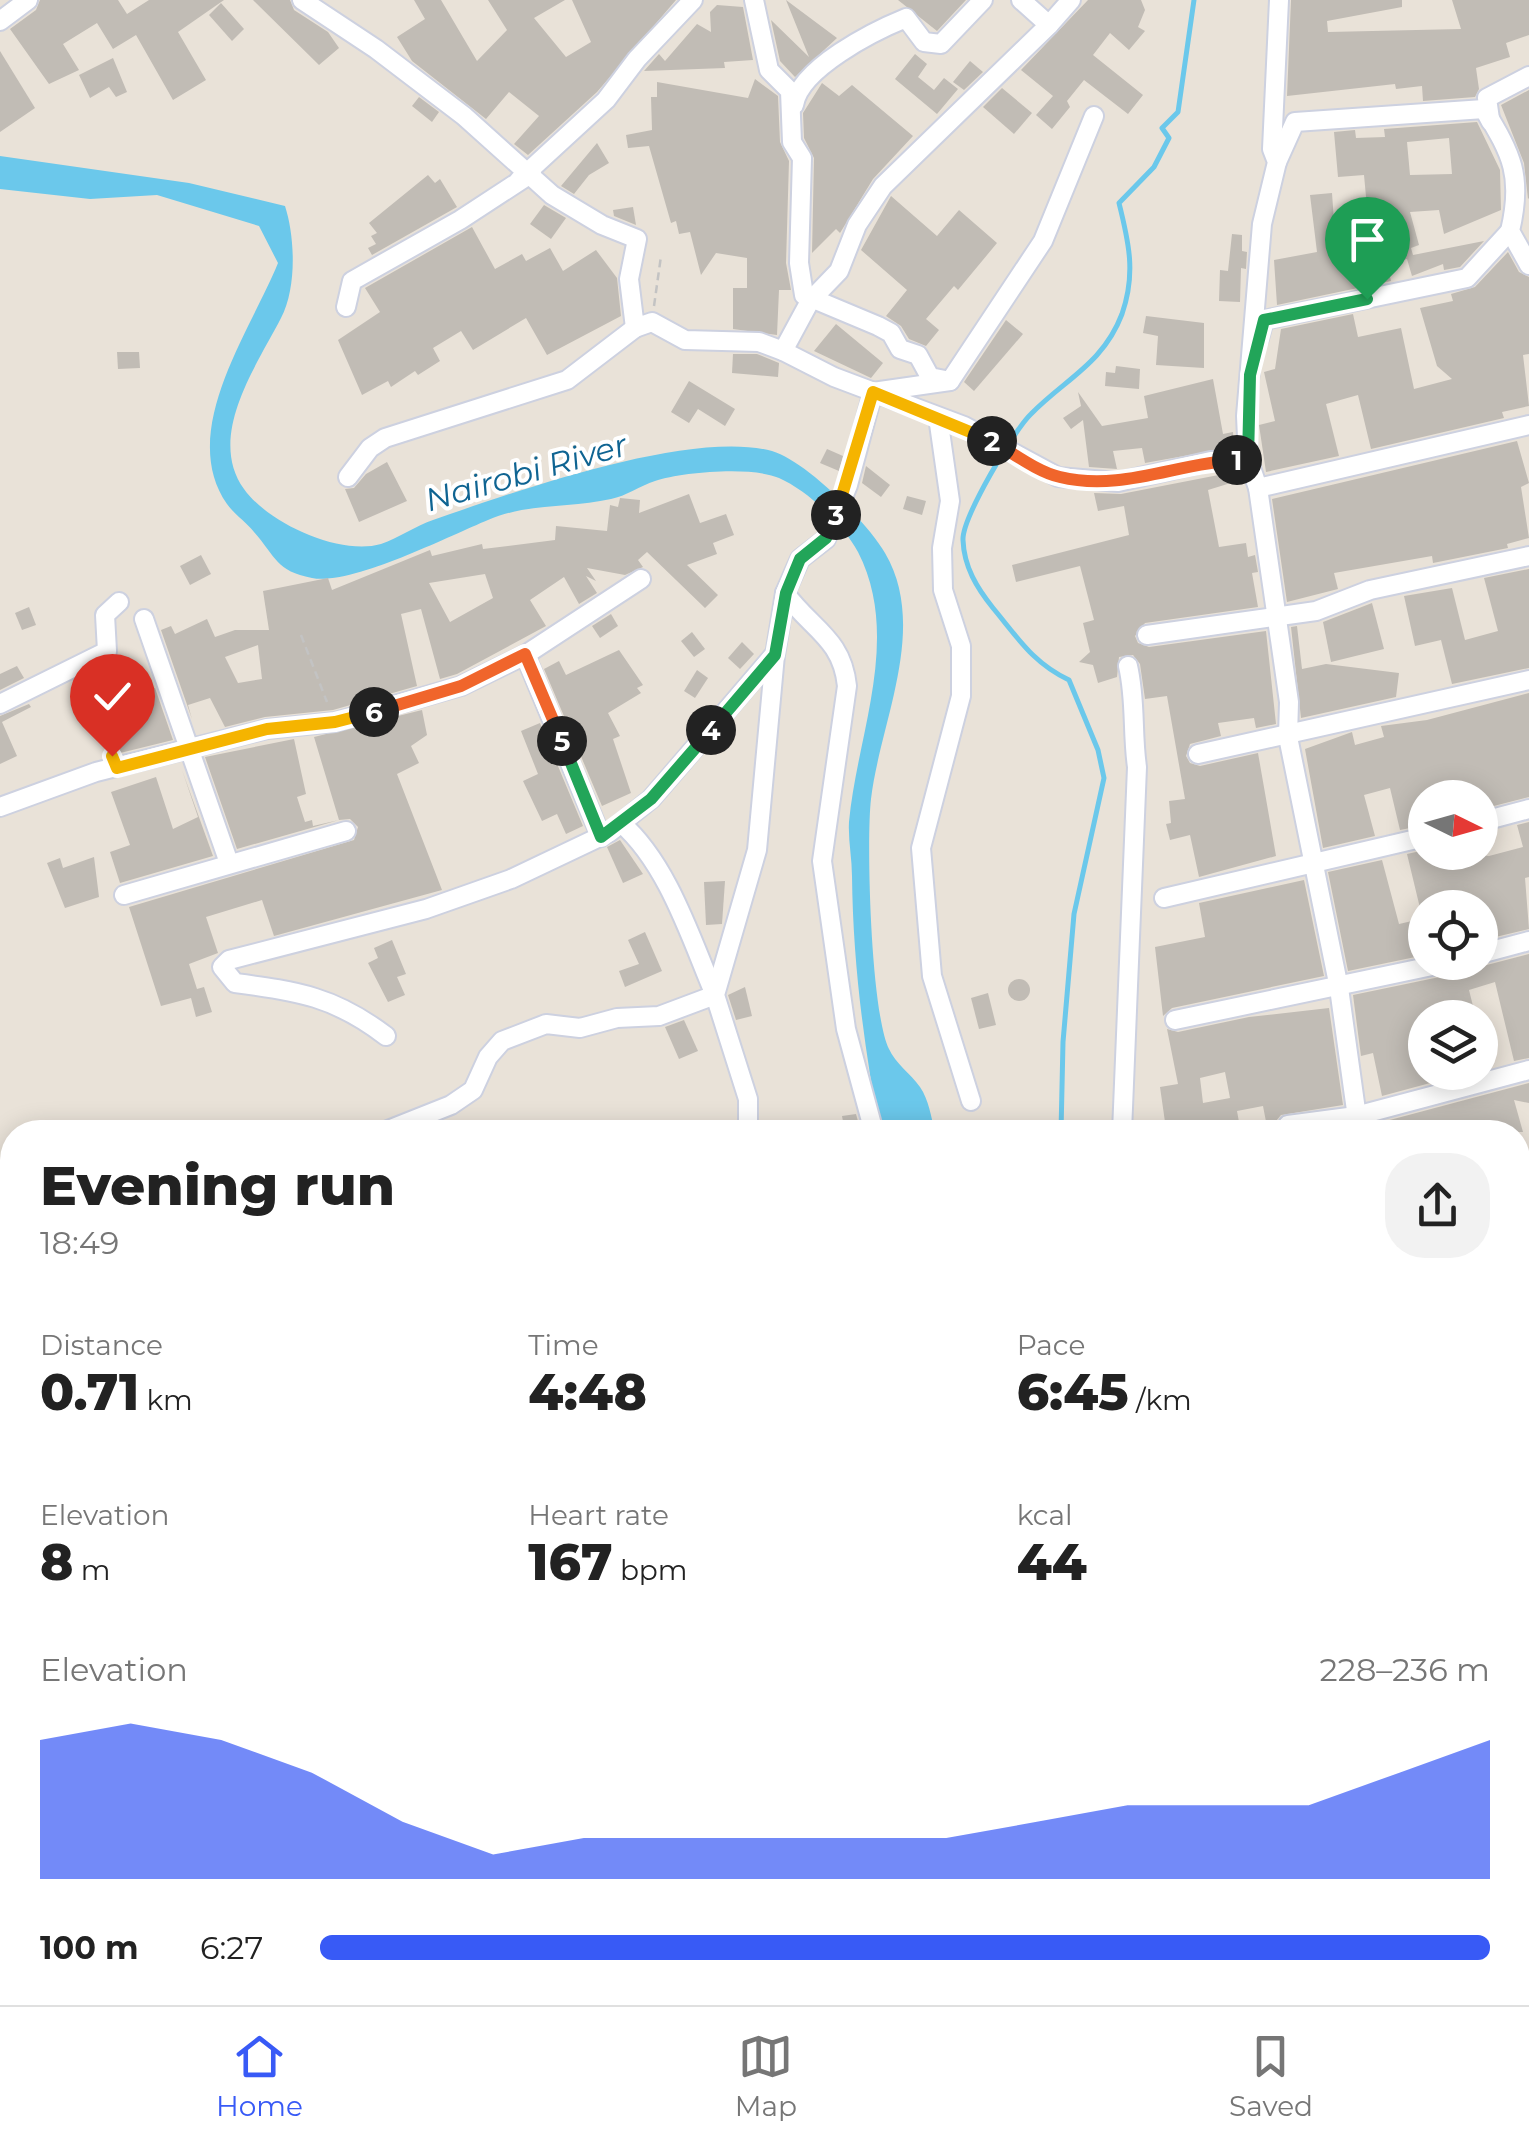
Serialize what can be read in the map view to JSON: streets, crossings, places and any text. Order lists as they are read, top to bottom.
{
  "water": ["Nairobi River"],
  "north": "right",
  "page": {
    "pins": [
      "2",
      "1",
      "3",
      "6",
      "4",
      "5"
    ],
    "heading": ["Evening run", "18:49"],
    "stats": [
      ["Distance", "0.71 km"],
      ["Time", "4:48"],
      ["Pace", "6:45 /km"],
      ["Elevation", "8 m"],
      ["Heart rate", "167 bpm"],
      ["kcal", "44"]
    ],
    "chart": ["Elevation", "228–236 m"],
    "list": [
      {
        "name": "100 m",
        "note": "6:27"
      }
    ],
    "tabs": ["Home", "Map", "Saved"]
  }
}
